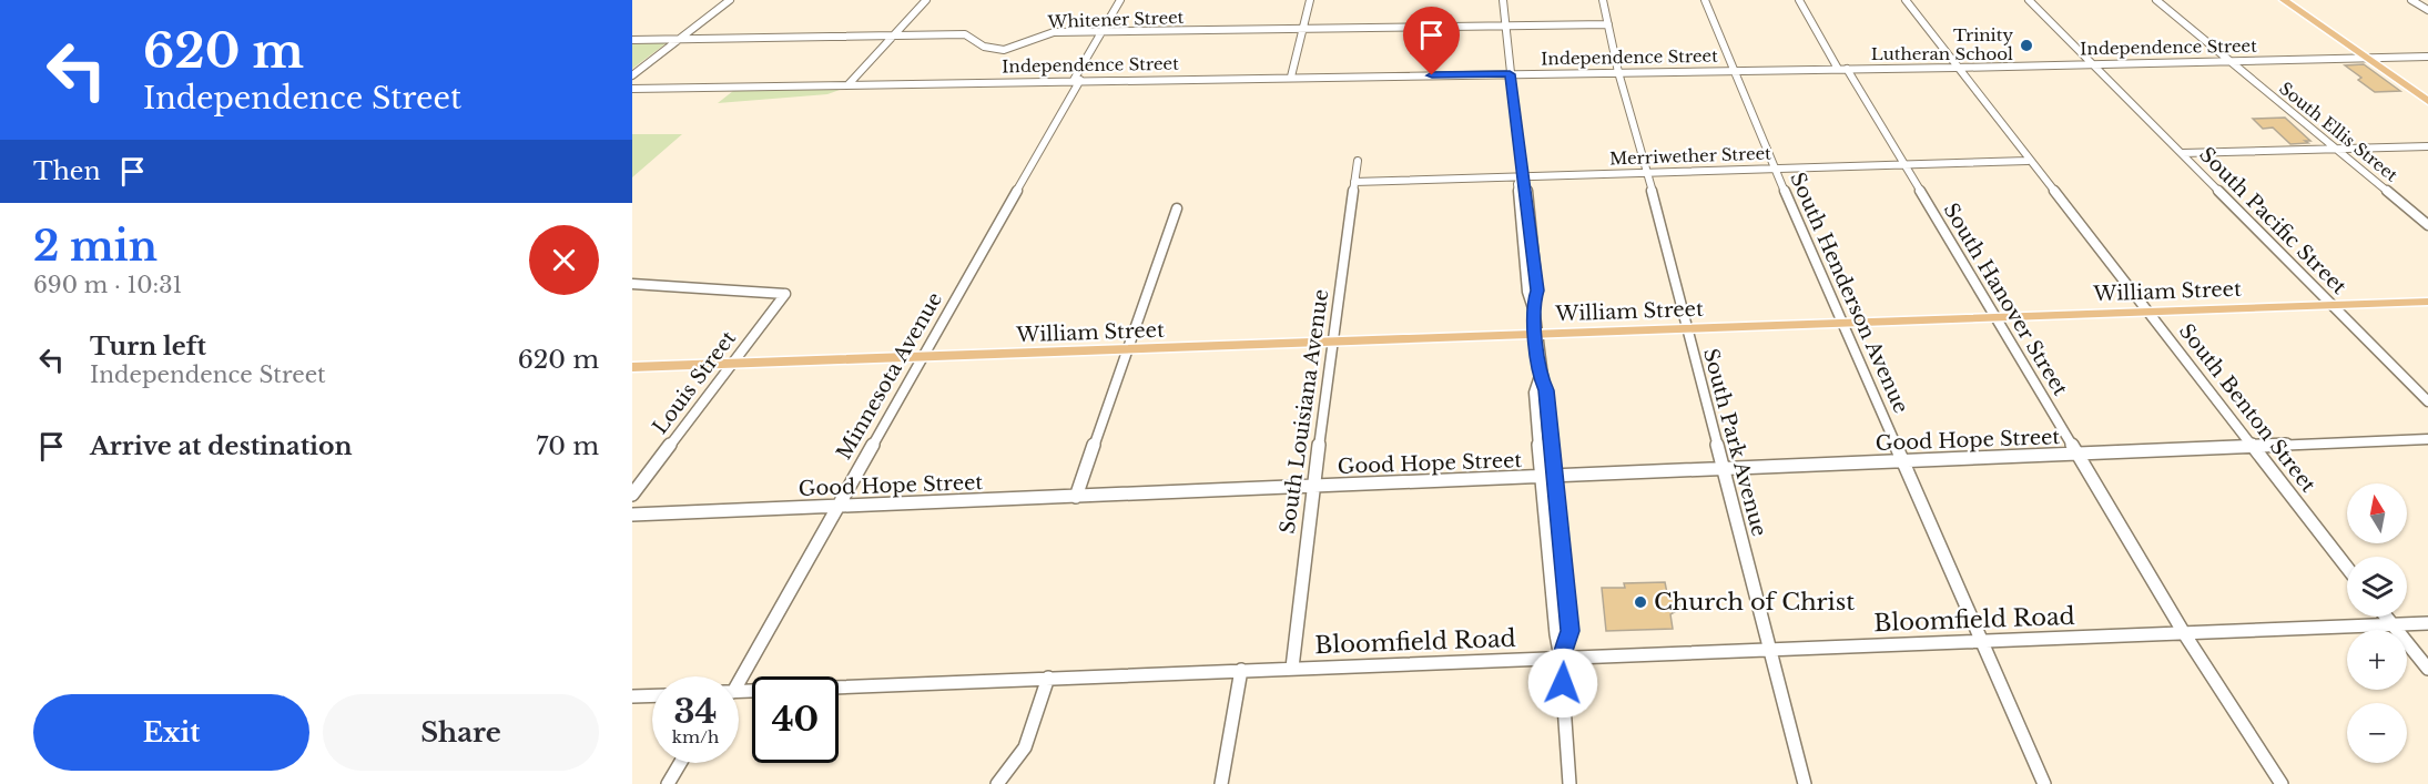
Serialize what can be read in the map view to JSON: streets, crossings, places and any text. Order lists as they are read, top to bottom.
{
  "streets": {
    "main road": ["William Street"],
    "street": [
      "Whitener Street",
      "Independence Street",
      "South Ellis Street",
      "Merriwether Street",
      "South Pacific Street",
      "South Henderson Avenue",
      "South Hanover Street",
      "Minnesota Avenue",
      "Louis Street",
      "South Benton Street",
      "South Louisiana Avenue",
      "Good Hope Street",
      "South Park Avenue",
      "Bloomfield Road"
    ]
  },
  "crossings": [
    ["Whitener Street", "Minnesota Avenue"],
    ["Whitener Street", "South Park Avenue"],
    ["Independence Street", "South Ellis Street"],
    ["Independence Street", "South Pacific Street"],
    ["Independence Street", "South Henderson Avenue"],
    ["Independence Street", "South Hanover Street"],
    ["Independence Street", "Minnesota Avenue"],
    ["Independence Street", "South Benton Street"],
    ["Independence Street", "South Park Avenue"],
    ["Merriwether Street", "South Henderson Avenue"],
    ["Merriwether Street", "South Hanover Street"],
    ["Merriwether Street", "South Benton Street"],
    ["Merriwether Street", "South Louisiana Avenue"],
    ["Merriwether Street", "South Park Avenue"],
    ["South Pacific Street", "William Street"],
    ["William Street", "South Henderson Avenue"],
    ["William Street", "South Hanover Street"],
    ["William Street", "Minnesota Avenue"],
    ["William Street", "Louis Street"],
    ["William Street", "South Benton Street"],
    ["William Street", "South Louisiana Avenue"],
    ["William Street", "South Park Avenue"],
    ["South Henderson Avenue", "Good Hope Street"],
    ["South Henderson Avenue", "Bloomfield Road"],
    ["South Hanover Street", "Good Hope Street"],
    ["South Hanover Street", "Bloomfield Road"],
    ["Minnesota Avenue", "Good Hope Street"],
    ["South Benton Street", "Good Hope Street"],
    ["South Louisiana Avenue", "Good Hope Street"],
    ["South Louisiana Avenue", "Bloomfield Road"],
    ["Good Hope Street", "South Park Avenue"],
    ["South Park Avenue", "Bloomfield Road"]
  ],
  "places": ["Trinity Lutheran School", "Church of Christ"],
  "north": "top",
  "page": {
    "turn": ["620 m", "Independence Street"],
    "then": "Then",
    "heading": ["2 min", "690 m · 10:31"],
    "list": [
      {
        "name": "Turn left",
        "note": "Independence Street",
        "value": "620 m"
      },
      {
        "name": "Arrive at destination",
        "value": "70 m"
      }
    ],
    "map_buttons": ["+", "−"],
    "speed": "34 km/h",
    "limit": "40",
    "buttons": ["Exit", "Share"]
  }
}
